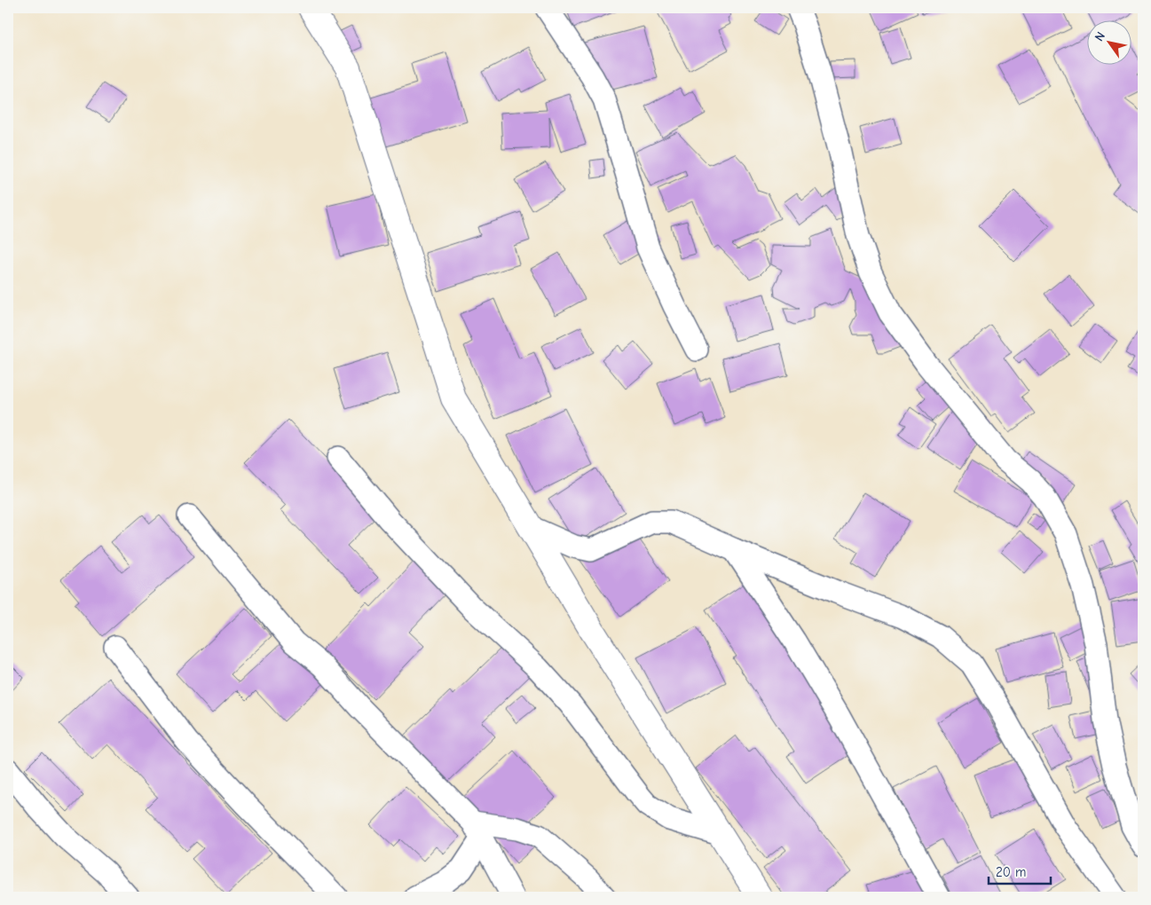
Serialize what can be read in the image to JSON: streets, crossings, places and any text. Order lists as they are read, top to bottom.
{
  "scale_bar": "20 m",
  "north": "top left"
}
